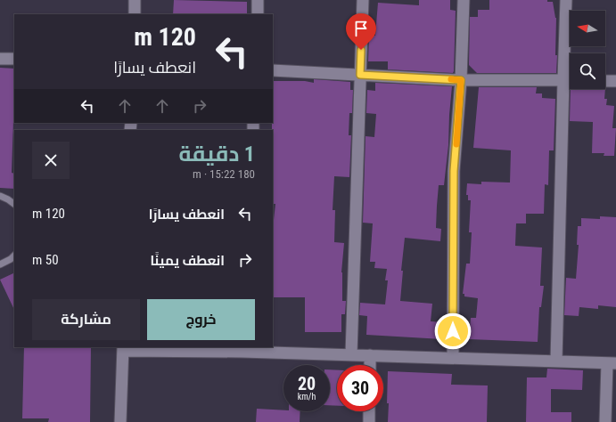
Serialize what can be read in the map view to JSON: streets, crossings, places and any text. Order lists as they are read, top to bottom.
{
  "north": "left",
  "page": {
    "turn": ["120 m", "انعطف يسارًا"],
    "heading": ["1 دقيقة", "180 m · 15:22"],
    "list": [
      {
        "name": "انعطف يسارًا",
        "value": "120 m"
      },
      {
        "name": "انعطف يمينًا",
        "value": "50 m"
      }
    ],
    "buttons": ["خروج", "مشاركة"],
    "speed": "20 km/h",
    "limit": "30"
  }
}
